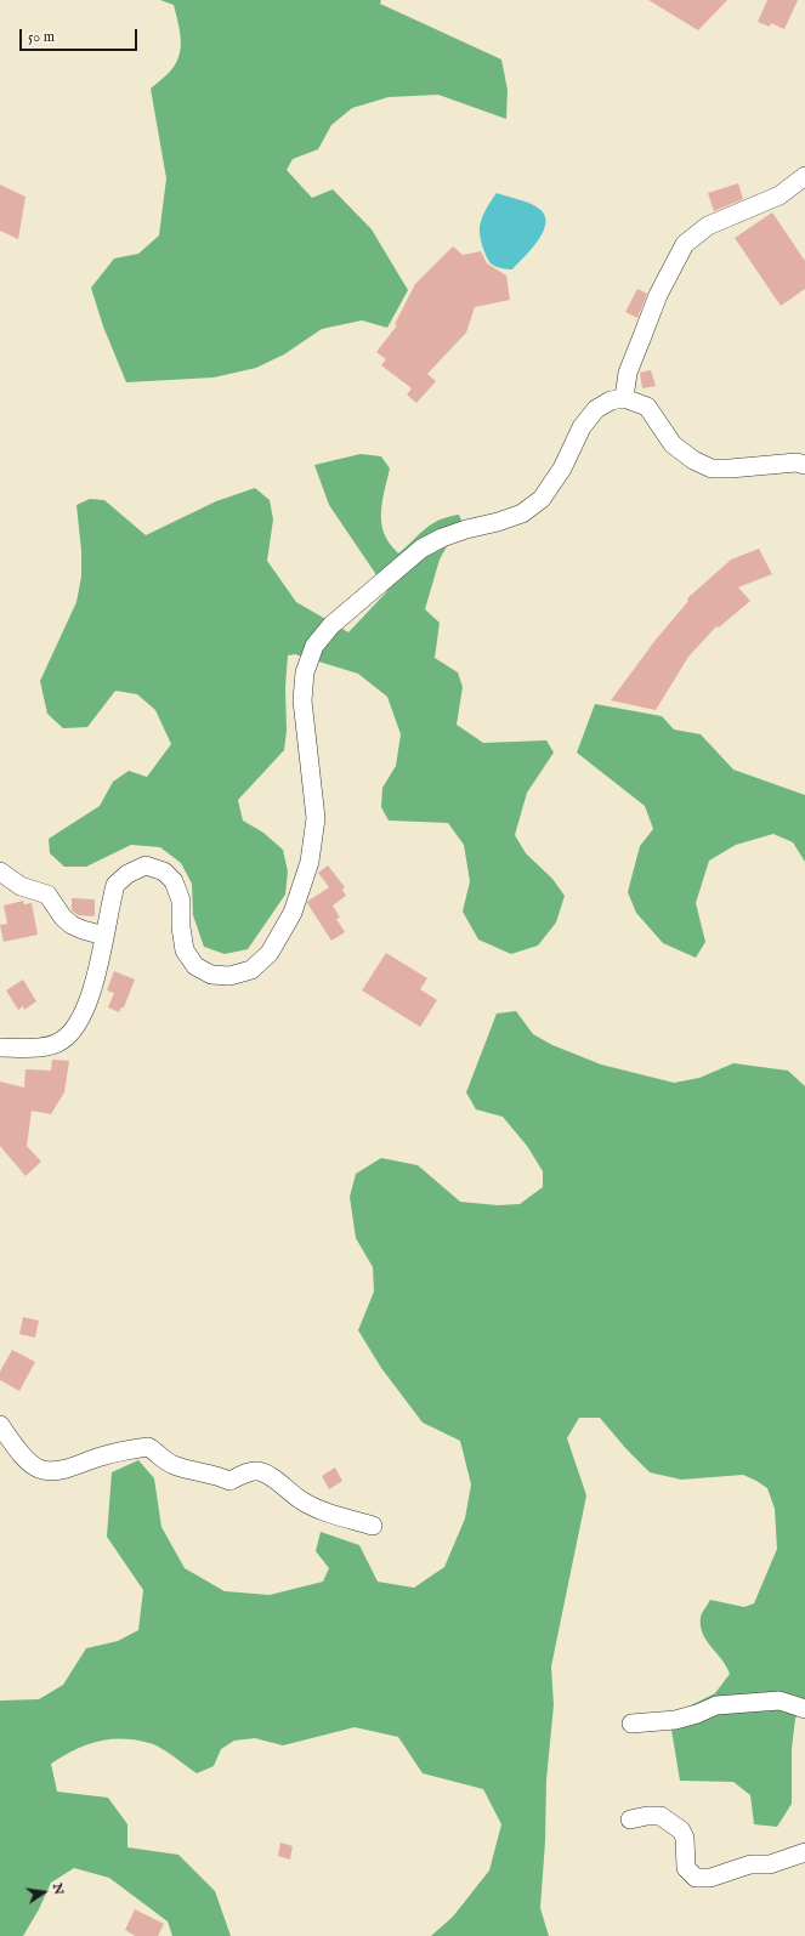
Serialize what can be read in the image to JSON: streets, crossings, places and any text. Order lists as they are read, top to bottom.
{
  "scale_bar": "50 m",
  "north": "right"
}
